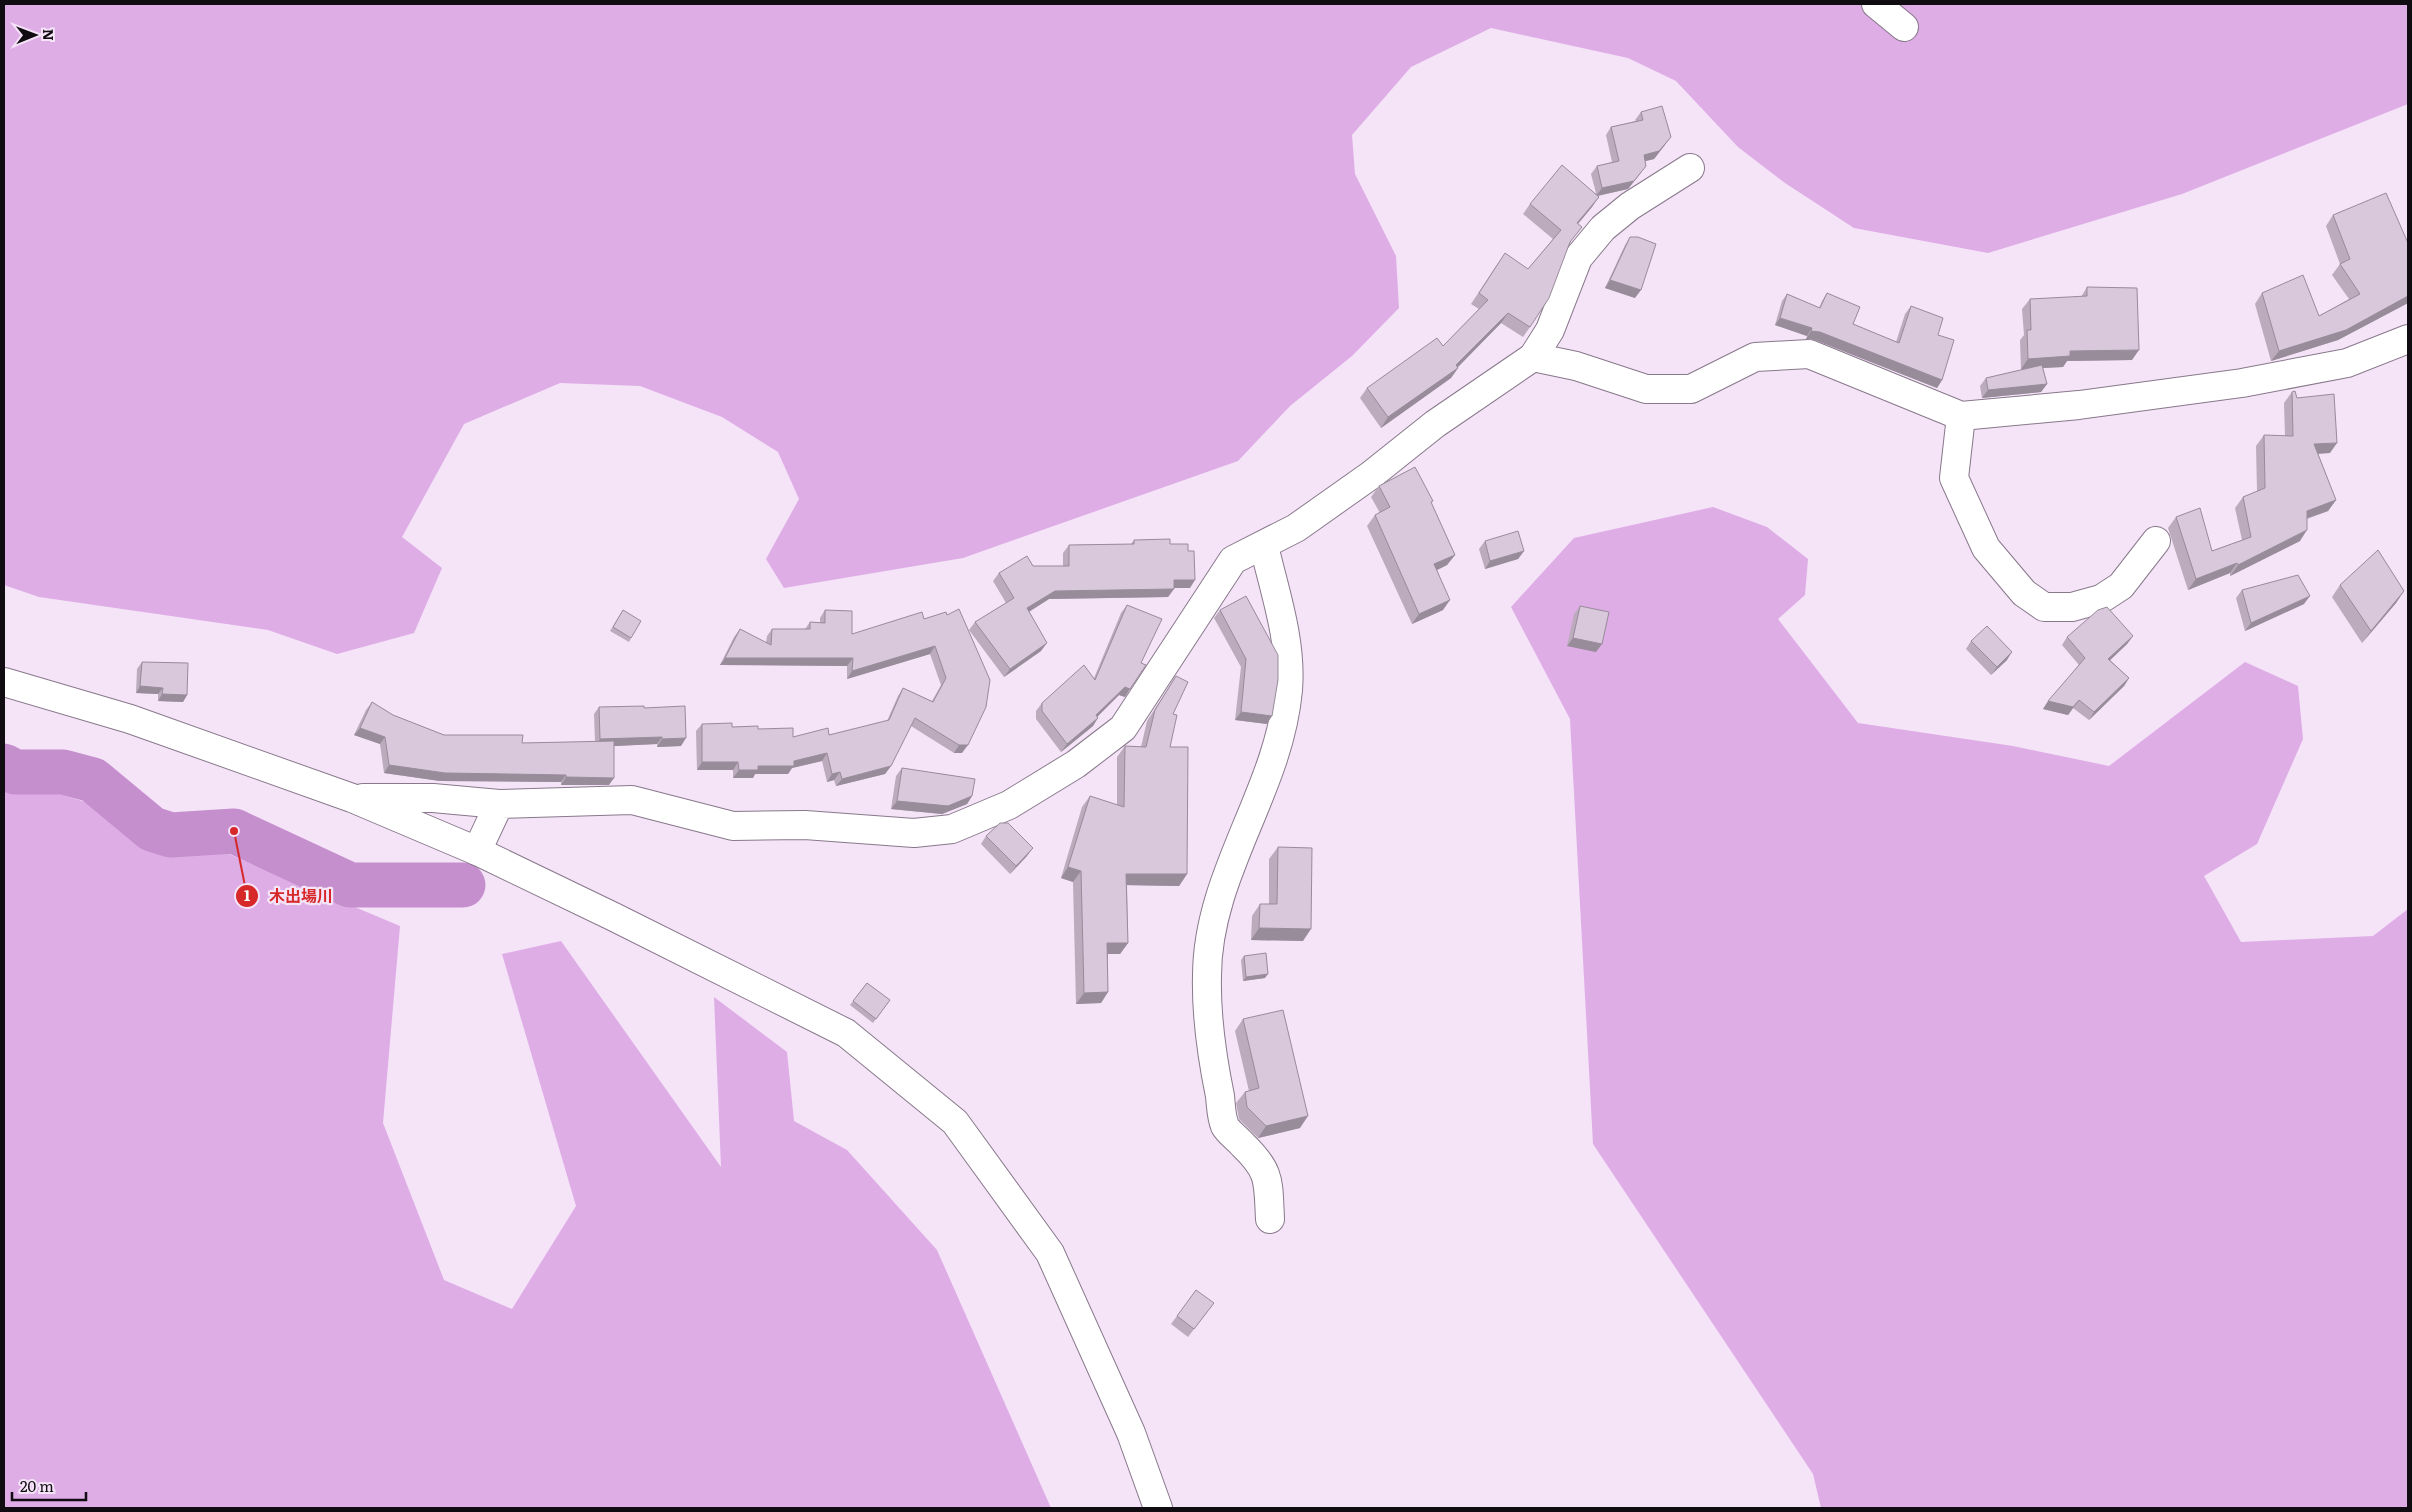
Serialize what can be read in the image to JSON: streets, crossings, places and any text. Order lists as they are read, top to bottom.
{
  "places": ["木出場川"],
  "scale_bar": "20 m",
  "north": "right"
}
